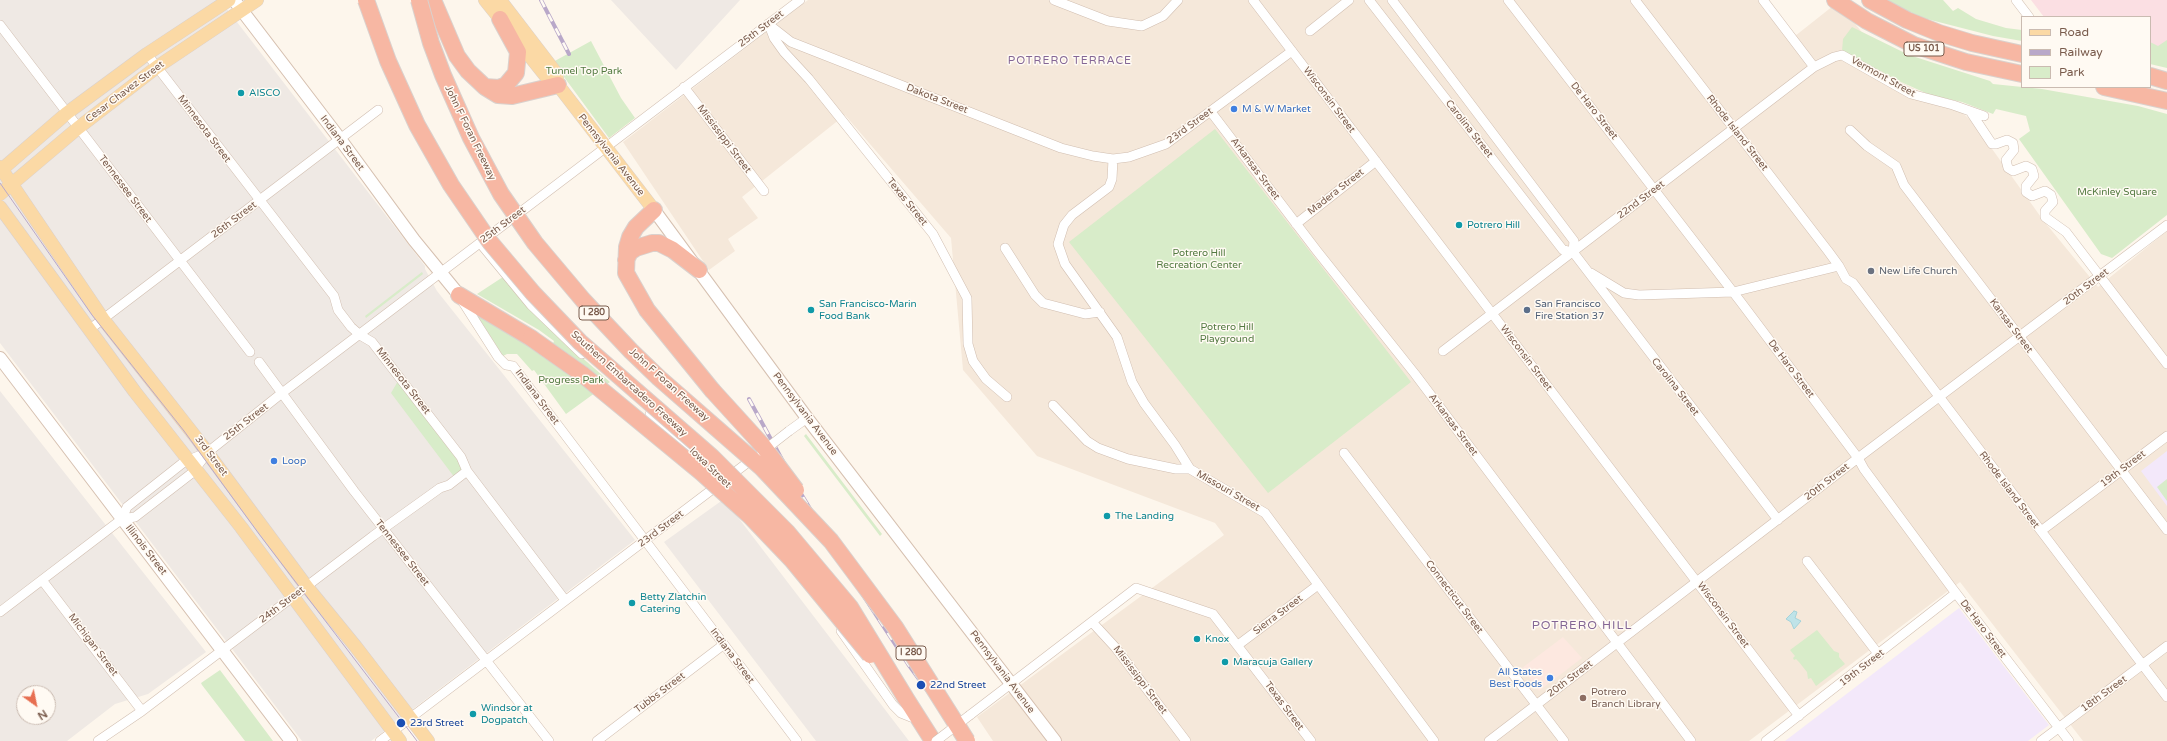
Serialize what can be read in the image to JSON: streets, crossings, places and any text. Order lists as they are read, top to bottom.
{
  "streets": {
    "highway": [
      "US 101",
      "John F Foran Freeway",
      "I 280",
      "Southern Embarcadero Freeway"
    ],
    "main road": [
      "Cesar Chavez Street",
      "Indiana Street",
      "Pennsylvania Avenue",
      "3rd Street",
      "Illinois Street"
    ],
    "street": [
      "25th Street",
      "Vermont Street",
      "Dakota Street",
      "Wisconsin Street",
      "De Haro Street",
      "23rd Street",
      "Minnesota Street",
      "Carolina Street",
      "Rhode Island Street",
      "Mississippi Street",
      "Arkansas Street",
      "Tennessee Street",
      "Madera Street",
      "22nd Street",
      "Texas Street",
      "26th Street",
      "20th Street",
      "Kansas Street",
      "Iowa Street",
      "19th Street",
      "Missouri Street",
      "Connecticut Street",
      "24th Street",
      "Sierra Street",
      "Michigan Street",
      "Tubbs Street",
      "18th Street"
    ]
  },
  "crossings": [
    ["25th Street", "Dakota Street"],
    ["25th Street", "Minnesota Street"],
    ["25th Street", "Mississippi Street"],
    ["25th Street", "Indiana Street"],
    ["25th Street", "Pennsylvania Avenue"],
    ["25th Street", "Tennessee Street"],
    ["25th Street", "Texas Street"],
    ["25th Street", "3rd Street"],
    ["25th Street", "Iowa Street"],
    ["25th Street", "Illinois Street"],
    ["25th Street", "Michigan Street"],
    ["Vermont Street", "22nd Street"],
    ["Cesar Chavez Street", "Minnesota Street"],
    ["Cesar Chavez Street", "Indiana Street"],
    ["Cesar Chavez Street", "Tennessee Street"],
    ["Cesar Chavez Street", "3rd Street"],
    ["Dakota Street", "23rd Street"],
    ["Dakota Street", "Texas Street"],
    ["Dakota Street", "Missouri Street"],
    ["Wisconsin Street", "23rd Street"],
    ["Wisconsin Street", "Madera Street"],
    ["Wisconsin Street", "22nd Street"],
    ["Wisconsin Street", "20th Street"],
    ["Wisconsin Street", "19th Street"],
    ["De Haro Street", "22nd Street"],
    ["De Haro Street", "20th Street"],
    ["De Haro Street", "19th Street"],
    ["De Haro Street", "18th Street"],
    ["23rd Street", "Minnesota Street"],
    ["23rd Street", "Indiana Street"],
    ["23rd Street", "Pennsylvania Avenue"],
    ["23rd Street", "Arkansas Street"],
    ["23rd Street", "Tennessee Street"],
    ["23rd Street", "3rd Street"],
    ["23rd Street", "Iowa Street"],
    ["23rd Street", "Missouri Street"],
    ["Minnesota Street", "26th Street"],
    ["Minnesota Street", "24th Street"],
    ["Carolina Street", "22nd Street"],
    ["Carolina Street", "20th Street"],
    ["Rhode Island Street", "22nd Street"],
    ["Rhode Island Street", "20th Street"],
    ["Rhode Island Street", "19th Street"],
    ["Rhode Island Street", "18th Street"],
    ["Mississippi Street", "Texas Street"],
    ["Indiana Street", "26th Street"],
    ["Indiana Street", "Tubbs Street"],
    ["Arkansas Street", "Madera Street"],
    ["Arkansas Street", "20th Street"],
    ["Tennessee Street", "26th Street"],
    ["Tennessee Street", "24th Street"],
    ["Texas Street", "Sierra Street"],
    ["26th Street", "3rd Street"],
    ["20th Street", "Kansas Street"],
    ["20th Street", "Connecticut Street"],
    ["Kansas Street", "19th Street"],
    ["3rd Street", "24th Street"],
    ["Missouri Street", "Sierra Street"],
    ["Illinois Street", "24th Street"],
    ["24th Street", "Michigan Street"]
  ],
  "districts": ["POTRERO TERRACE", "POTRERO HILL"],
  "parks": [
    "Tunnel Top Park",
    "McKinley Square",
    "Potrero Hill Recreation Center",
    "Potrero Hill Playground",
    "Progress Park"
  ],
  "places": [
    "AISCO",
    "M & W Market",
    "Potrero Hill",
    "New Life Church",
    "San Francisco-Marin Food Bank",
    "San Francisco Fire Station 37",
    "Loop",
    "The Landing",
    "Betty Zlatchin Catering",
    "Knox",
    "Maracuja Gallery",
    "All States Best Foods",
    "22nd Street",
    "Potrero Branch Library",
    "Windsor at Dogpatch",
    "23rd Street"
  ],
  "legend": ["Road", "Railway", "Park"],
  "north": "bottom right"
}
